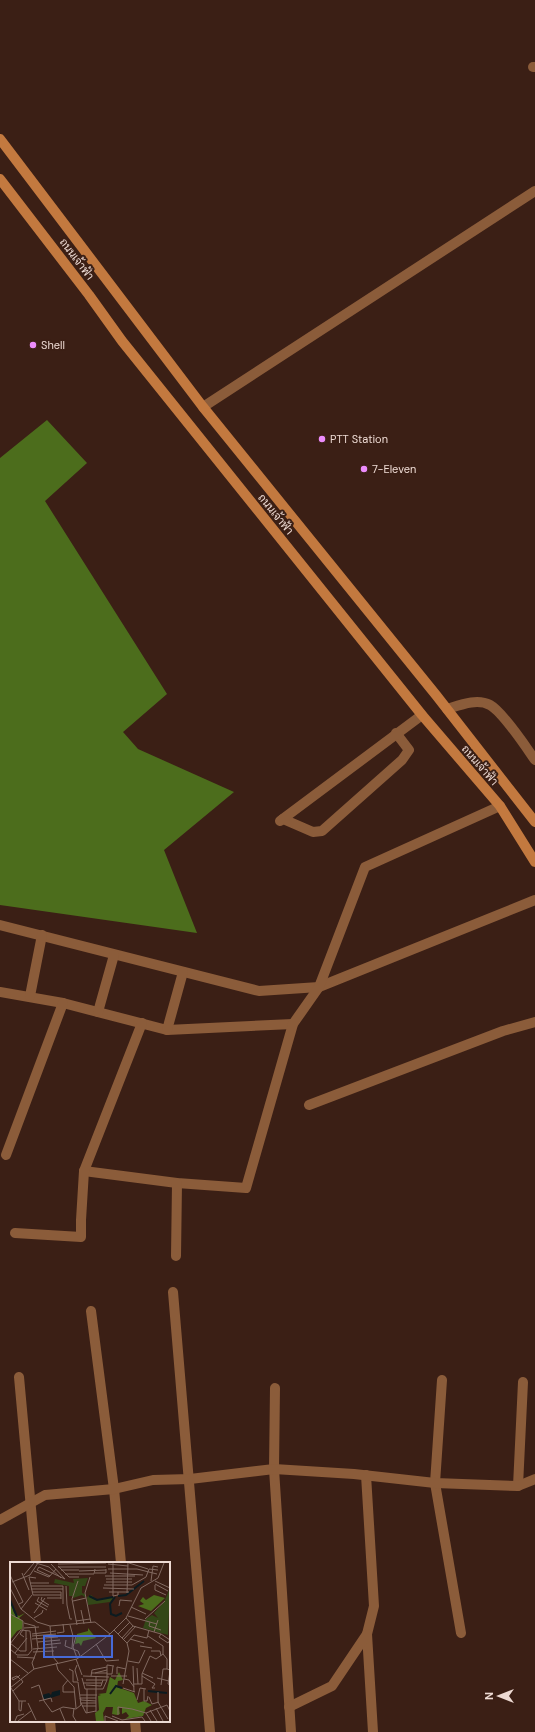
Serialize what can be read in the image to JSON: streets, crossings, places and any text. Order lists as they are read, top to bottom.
{
  "streets": {
    "main road": ["ถนนเจ้าฟ้า"]
  },
  "places": ["Shell", "PTT Station", "7-Eleven"],
  "north": "left"
}
